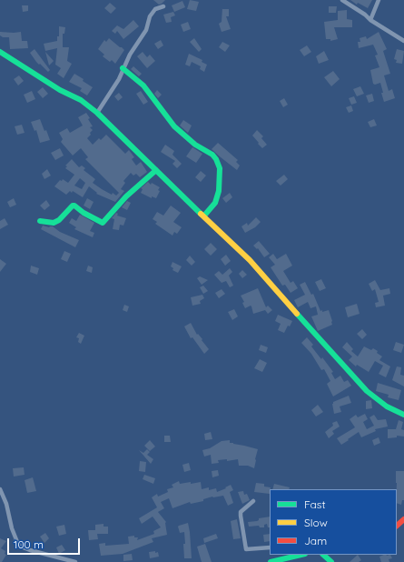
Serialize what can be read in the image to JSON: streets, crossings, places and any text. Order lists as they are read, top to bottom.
{
  "legend": ["Fast", "Slow", "Jam"],
  "scale_bar": "100 m"
}
